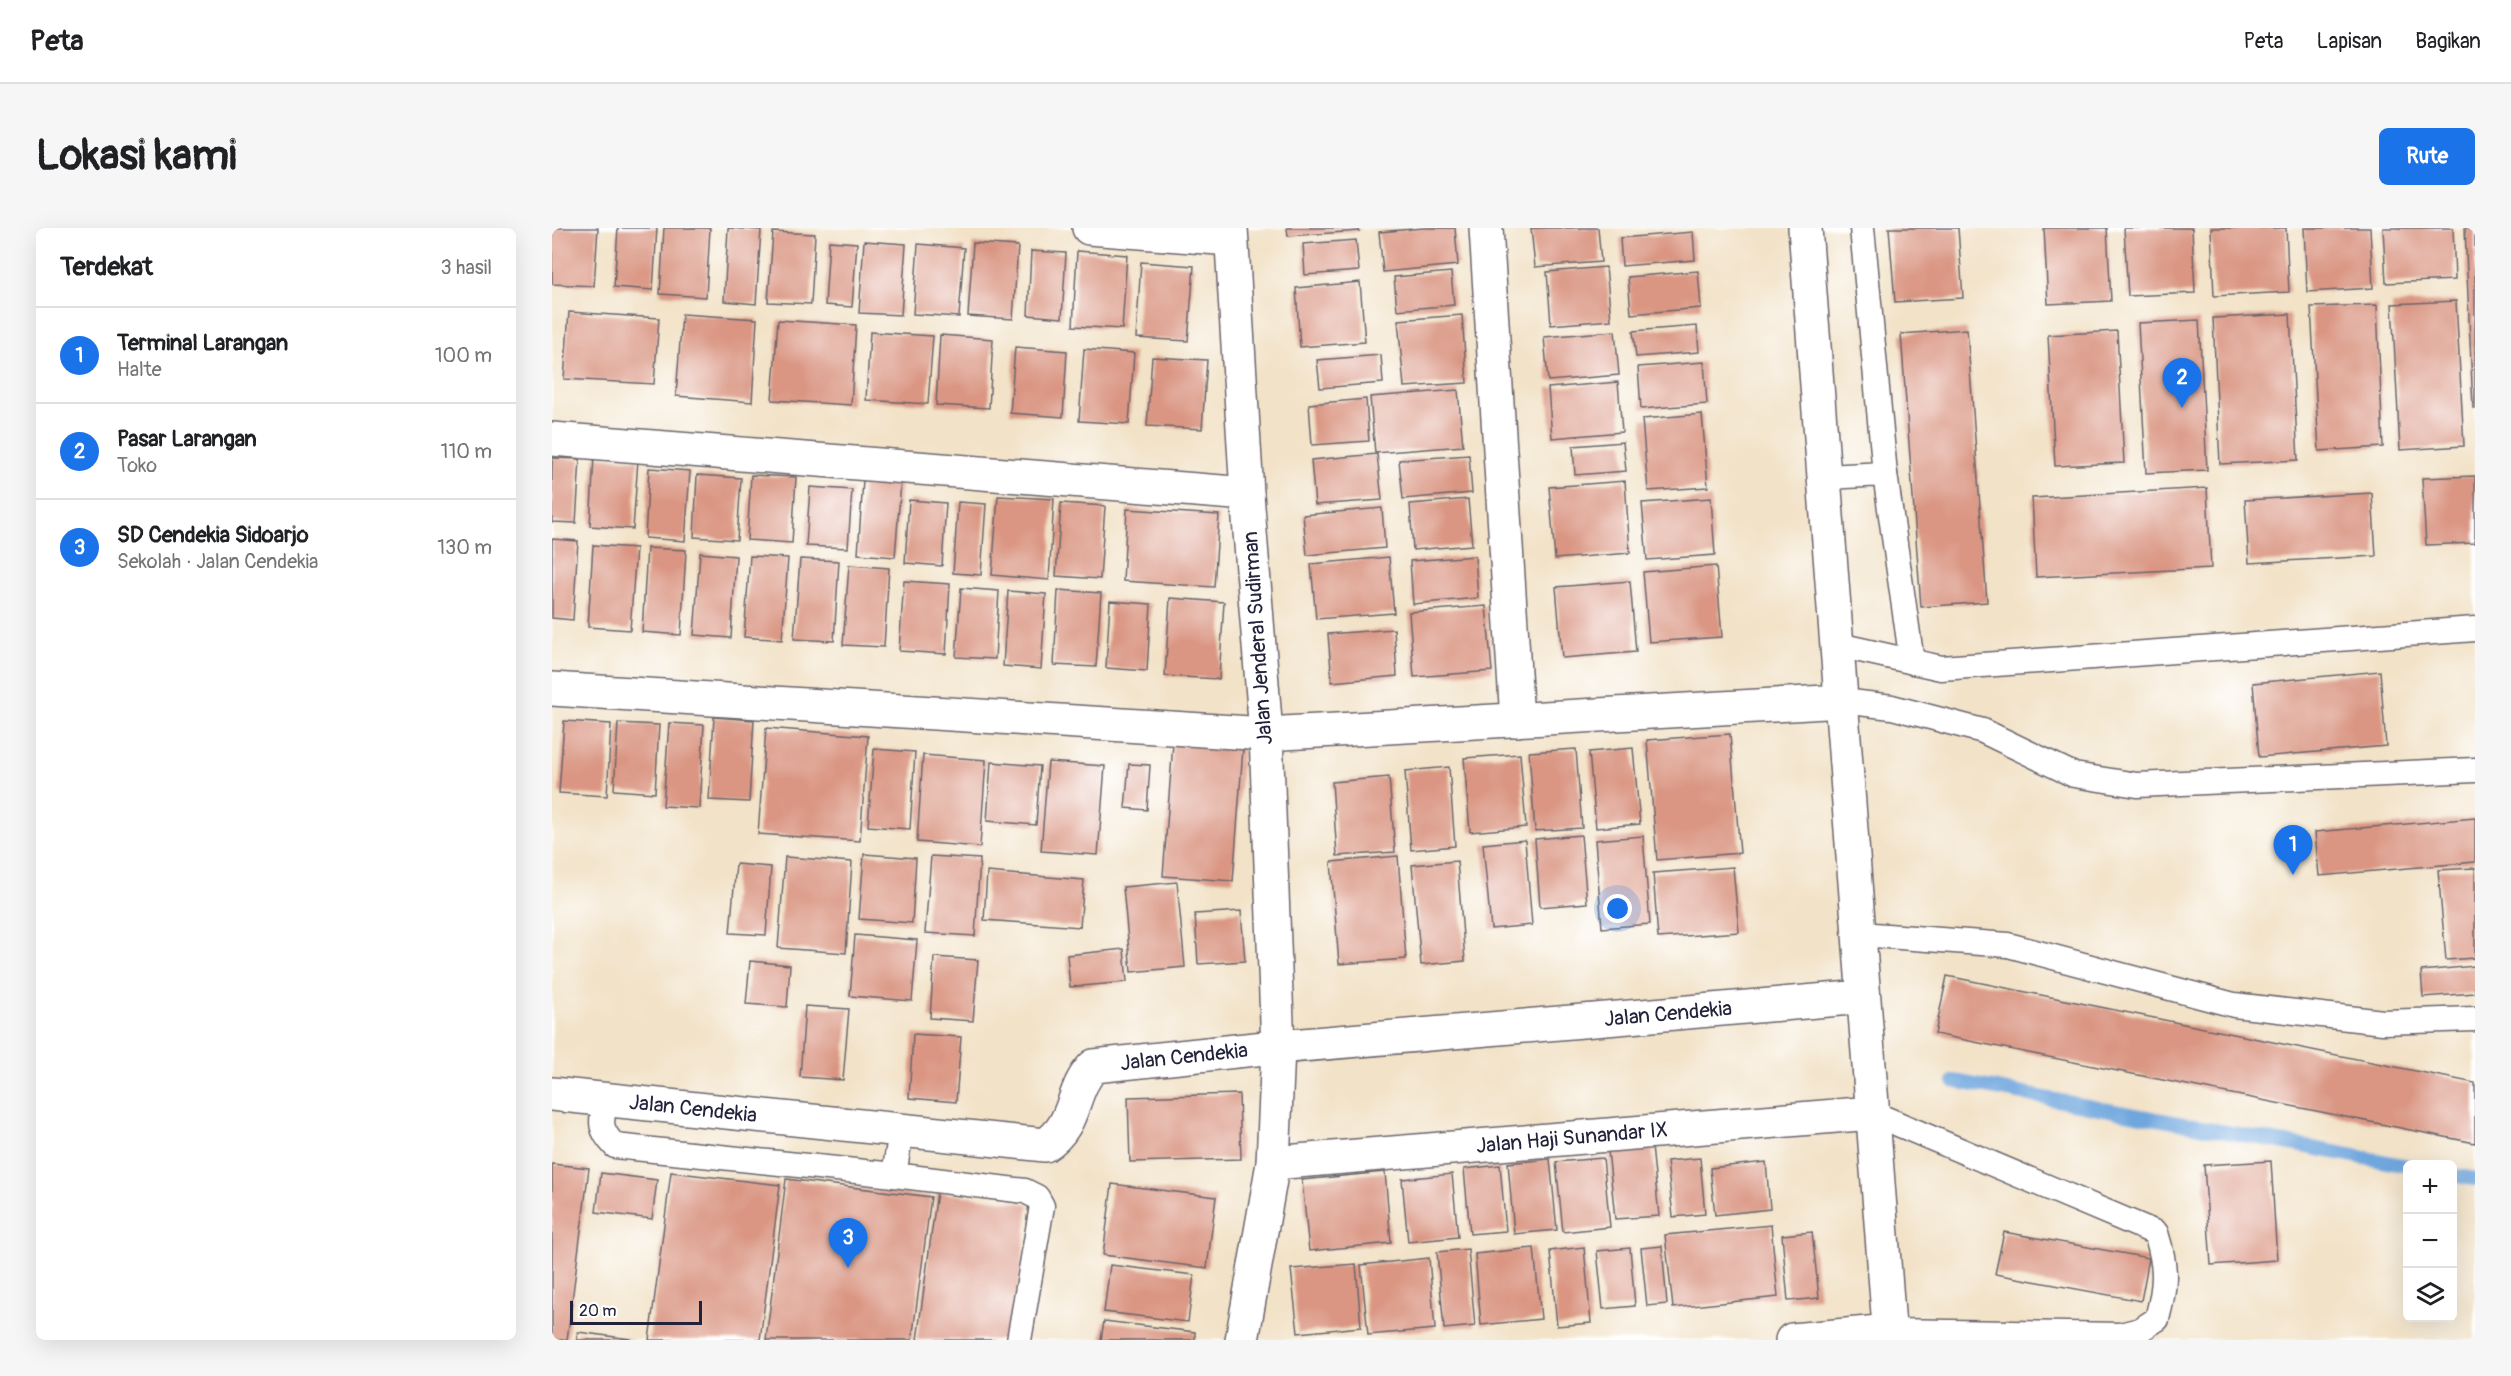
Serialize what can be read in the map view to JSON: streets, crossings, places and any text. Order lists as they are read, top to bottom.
{
  "streets": {
    "main road": ["Jalan Jenderal Sudirman", "Jalan Cendekia", "Jalan Haji Sunandar IX"]
  },
  "crossings": [
    ["Jalan Jenderal Sudirman", "Jalan Cendekia"],
    ["Jalan Jenderal Sudirman", "Jalan Haji Sunandar IX"]
  ],
  "scale_bar": "20 m",
  "page": {
    "header": "Peta",
    "nav": ["Peta", "Lapisan", "Bagikan"],
    "buttons": "Rute",
    "title": "Lokasi kami",
    "heading": ["Terdekat", "3 hasil"],
    "list": [
      {
        "mark": "1",
        "name": "Terminal Larangan",
        "note": "Halte",
        "value": "100 m"
      },
      {
        "mark": "2",
        "name": "Pasar Larangan",
        "note": "Toko",
        "value": "110 m"
      },
      {
        "mark": "3",
        "name": "SD Cendekia Sidoarjo",
        "note": "Sekolah · Jalan Cendekia",
        "value": "130 m"
      }
    ],
    "pins": ["2", "1", "3"],
    "map_buttons": ["+", "−"],
    "scale": "20 m"
  }
}
